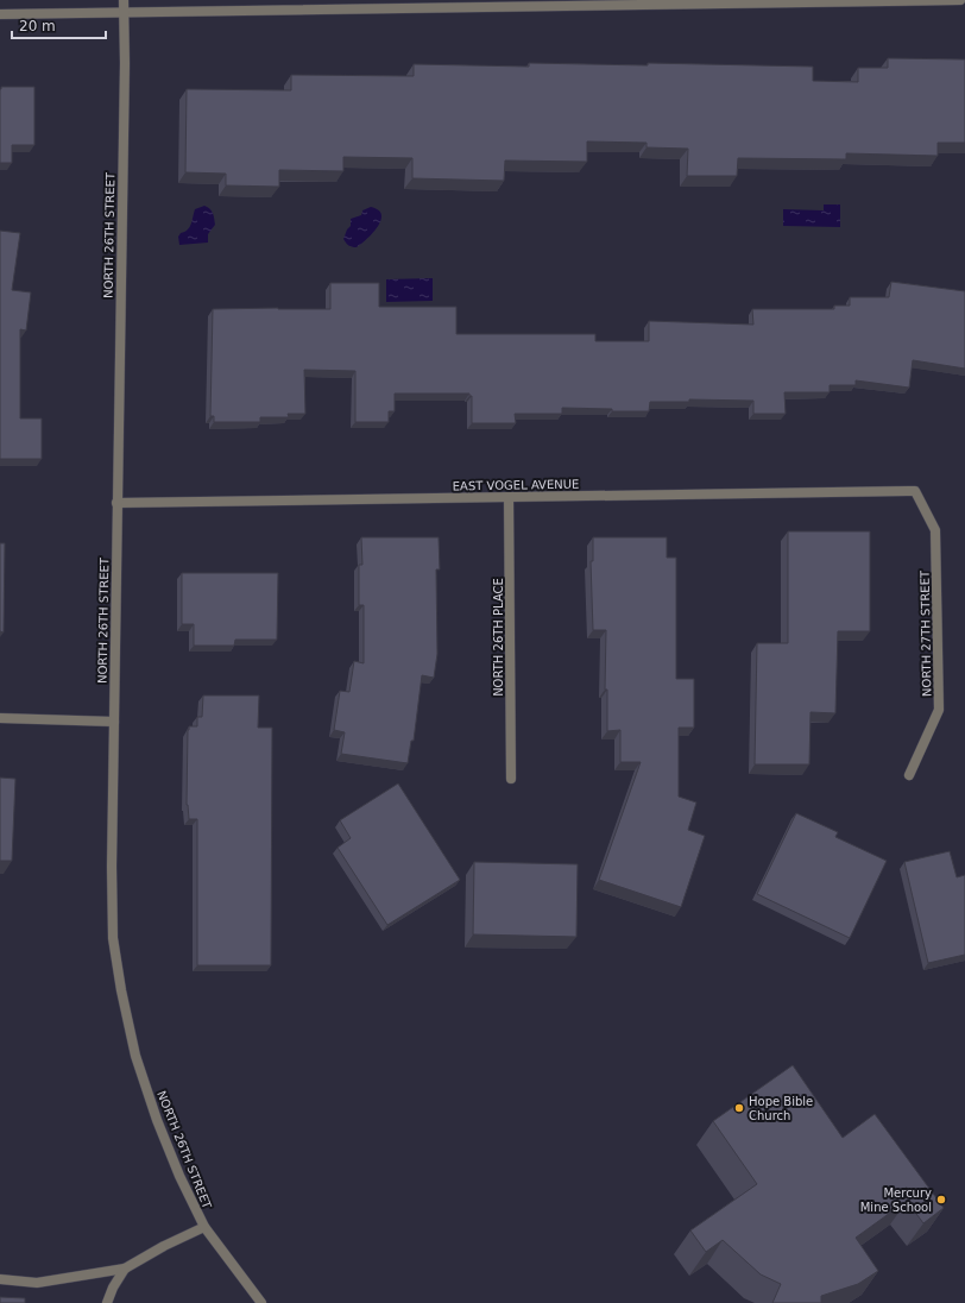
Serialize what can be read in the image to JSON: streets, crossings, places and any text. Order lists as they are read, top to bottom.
{
  "streets": {
    "street": [
      "NORTH 26TH STREET",
      "EAST VOGEL AVENUE",
      "NORTH 27TH STREET",
      "NORTH 26TH PLACE"
    ]
  },
  "crossings": [
    ["NORTH 26TH STREET", "EAST VOGEL AVENUE"],
    ["EAST VOGEL AVENUE", "NORTH 27TH STREET"],
    ["EAST VOGEL AVENUE", "NORTH 26TH PLACE"]
  ],
  "places": ["Hope Bible Church", "Mercury Mine School"],
  "scale_bar": "20 m"
}
